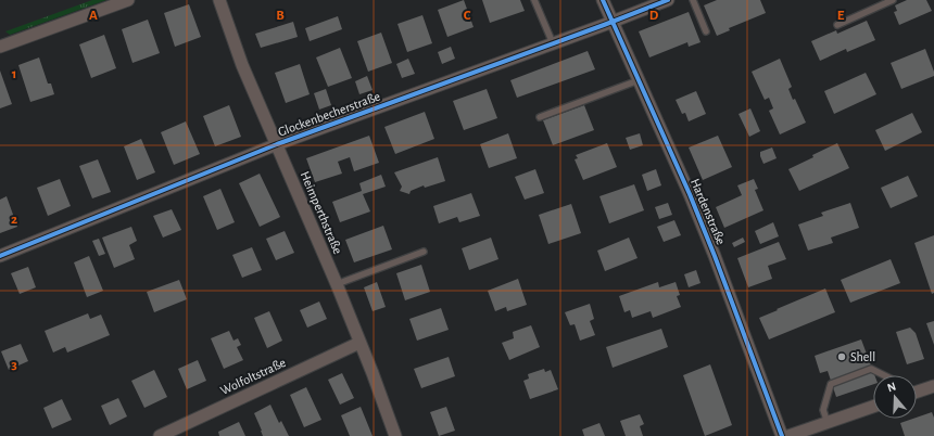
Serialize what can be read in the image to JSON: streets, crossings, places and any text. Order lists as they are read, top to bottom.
{
  "streets": {
    "street": [
      "Glockenbecherstraße",
      "Hardenstraße",
      "Heimperthstraße",
      "Wolfoltstraße"
    ]
  },
  "crossings": [
    ["Glockenbecherstraße", "Hardenstraße"],
    ["Glockenbecherstraße", "Heimperthstraße"],
    ["Heimperthstraße", "Wolfoltstraße"]
  ],
  "places": ["Shell"],
  "north": "top",
  "grid": {
    "columns": [
      "A",
      "B",
      "C",
      "D",
      "E"
    ],
    "rows": ["1", "2", "3"]
  }
}
